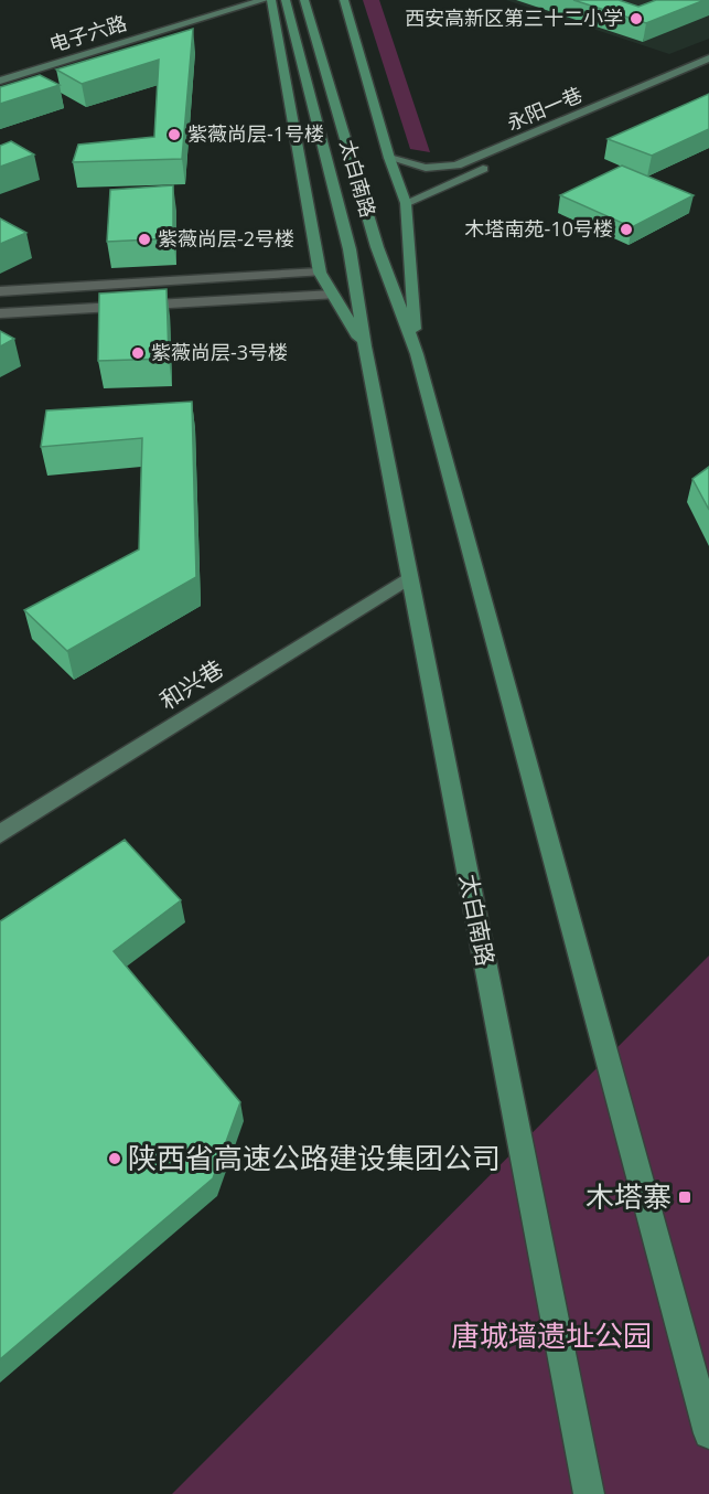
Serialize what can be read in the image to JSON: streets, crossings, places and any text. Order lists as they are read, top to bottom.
{
  "streets": {
    "main road": ["太白南路"],
    "street": ["电子六路", "永阳一巷", "和兴巷"]
  },
  "crossings": [
    ["永阳一巷", "太白南路"],
    ["太白南路", "和兴巷"]
  ],
  "parks": ["唐城墙遗址公园"],
  "places": {
    "other": [
      "西安高新区第三十二小学",
      "紫薇尚层-1号楼",
      "木塔南苑-10号楼",
      "紫薇尚层-2号楼",
      "紫薇尚层-3号楼",
      "陕西省高速公路建设集团公司"
    ],
    "transit": ["木塔寨"]
  }
}
